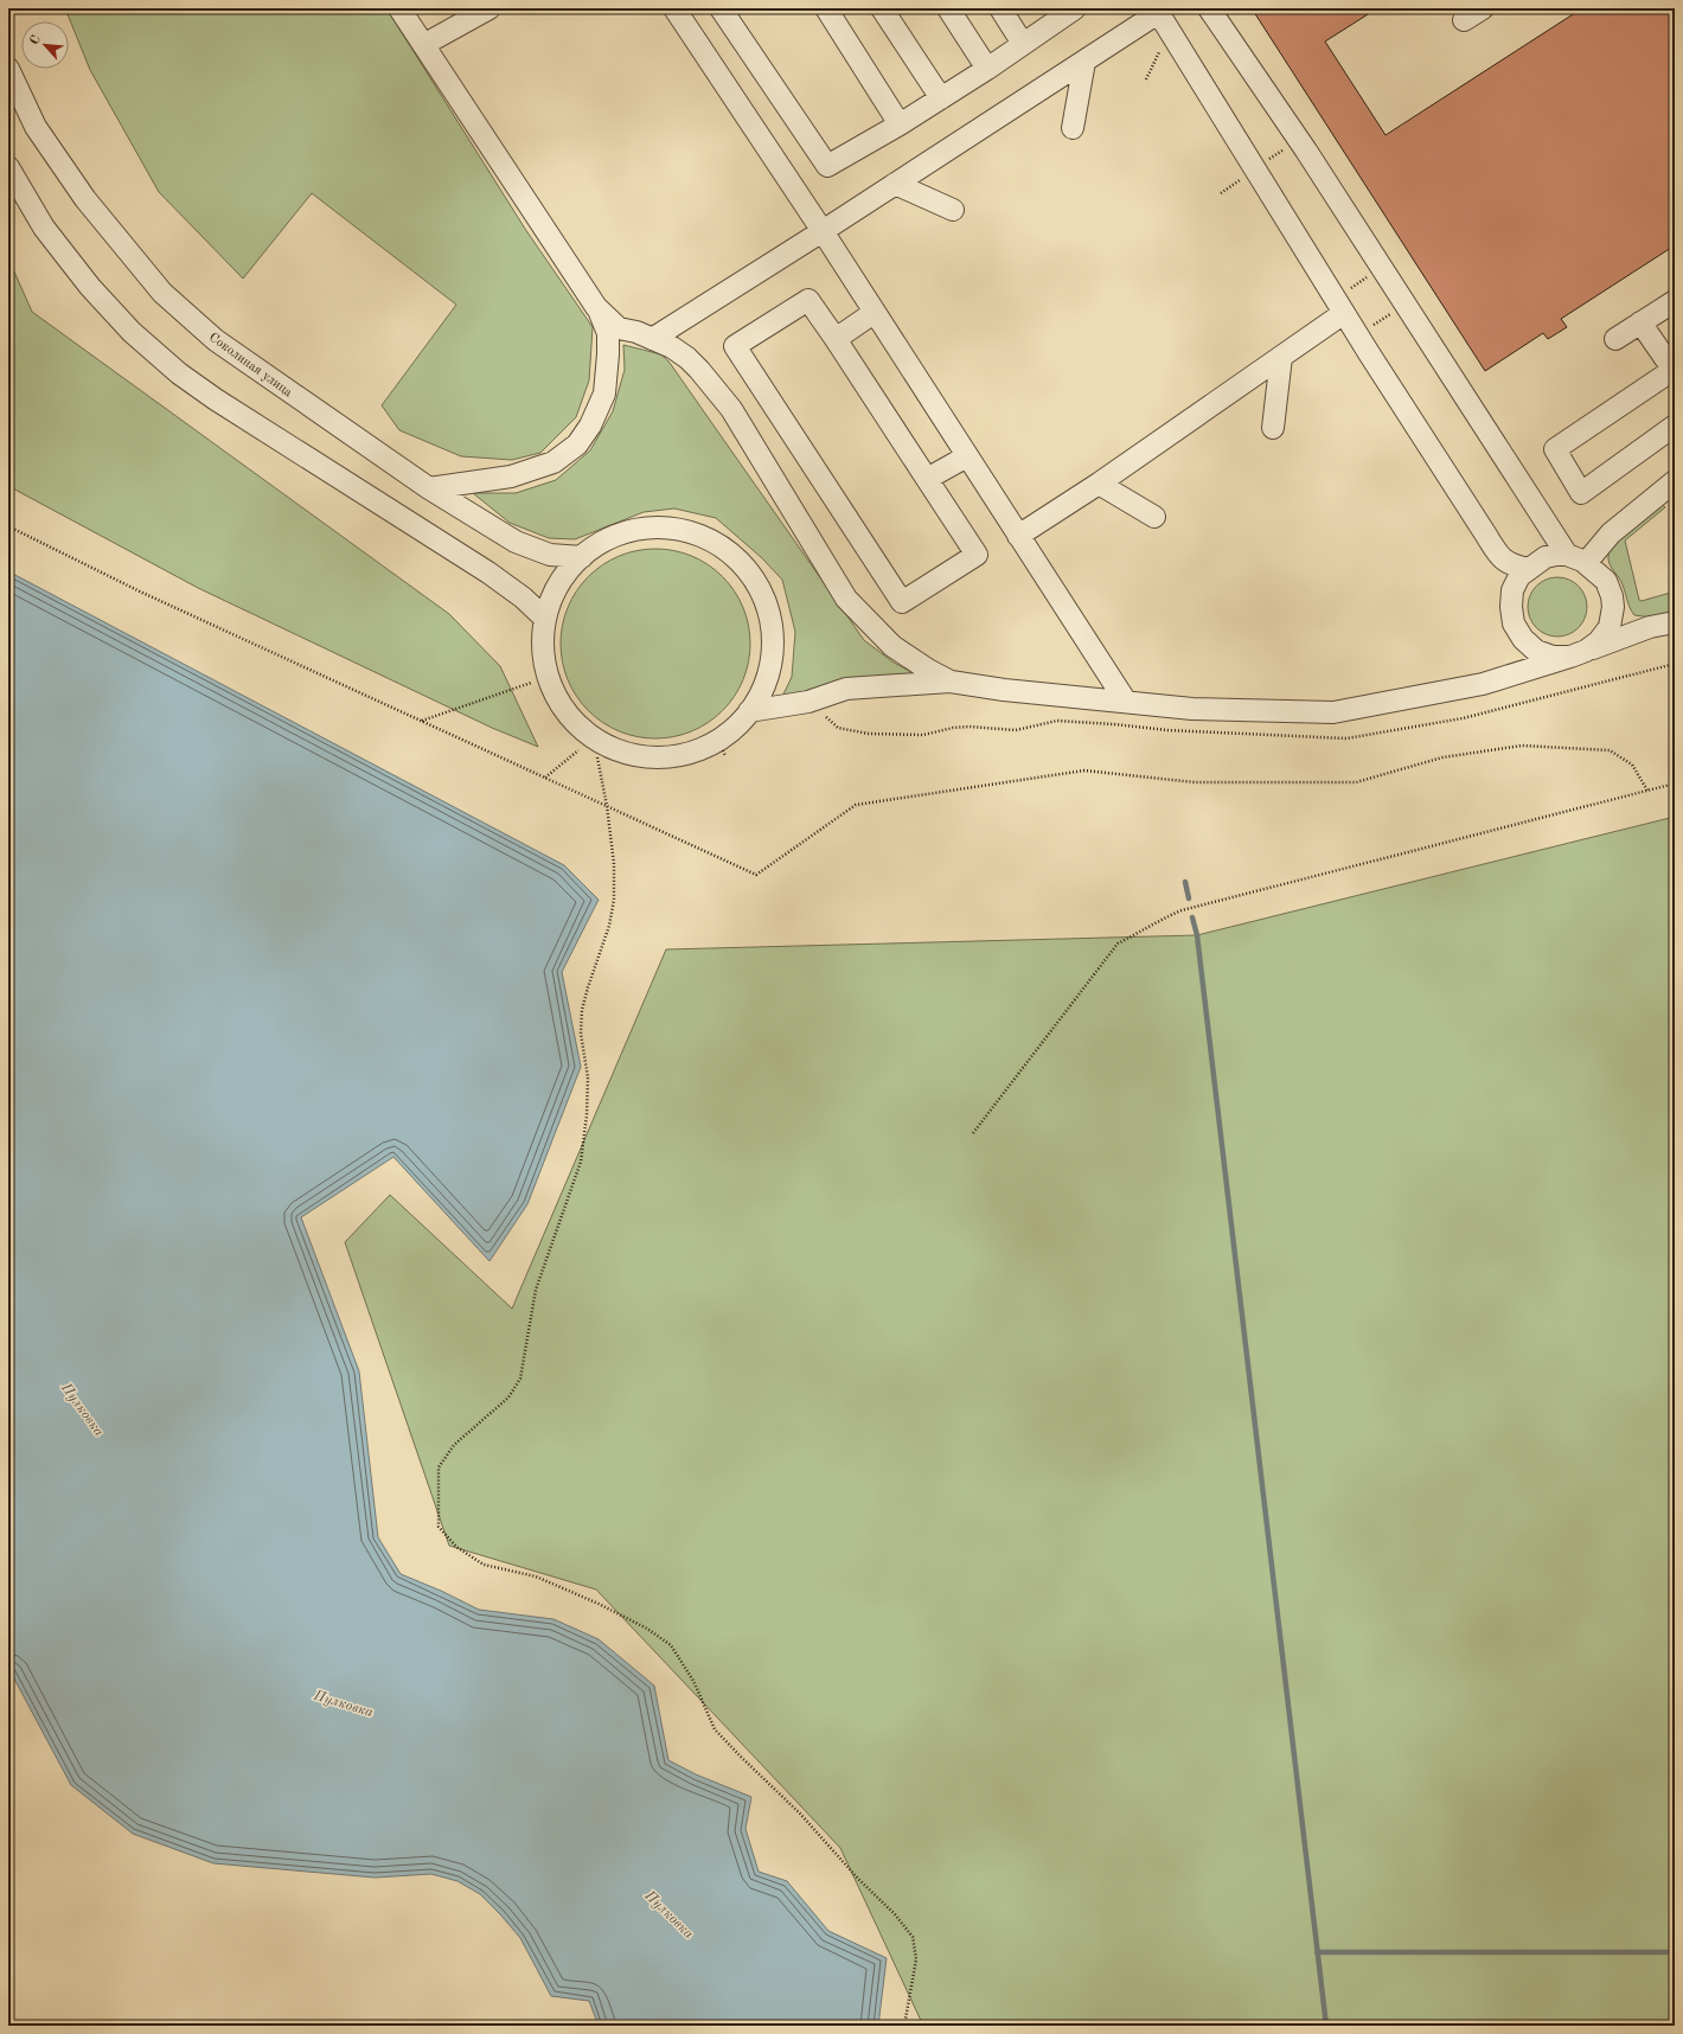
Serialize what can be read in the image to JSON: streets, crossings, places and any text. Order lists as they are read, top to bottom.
{
  "streets": {
    "street": ["Соколиная улица"]
  },
  "water": ["Пулковка"],
  "north": "top left"
}
